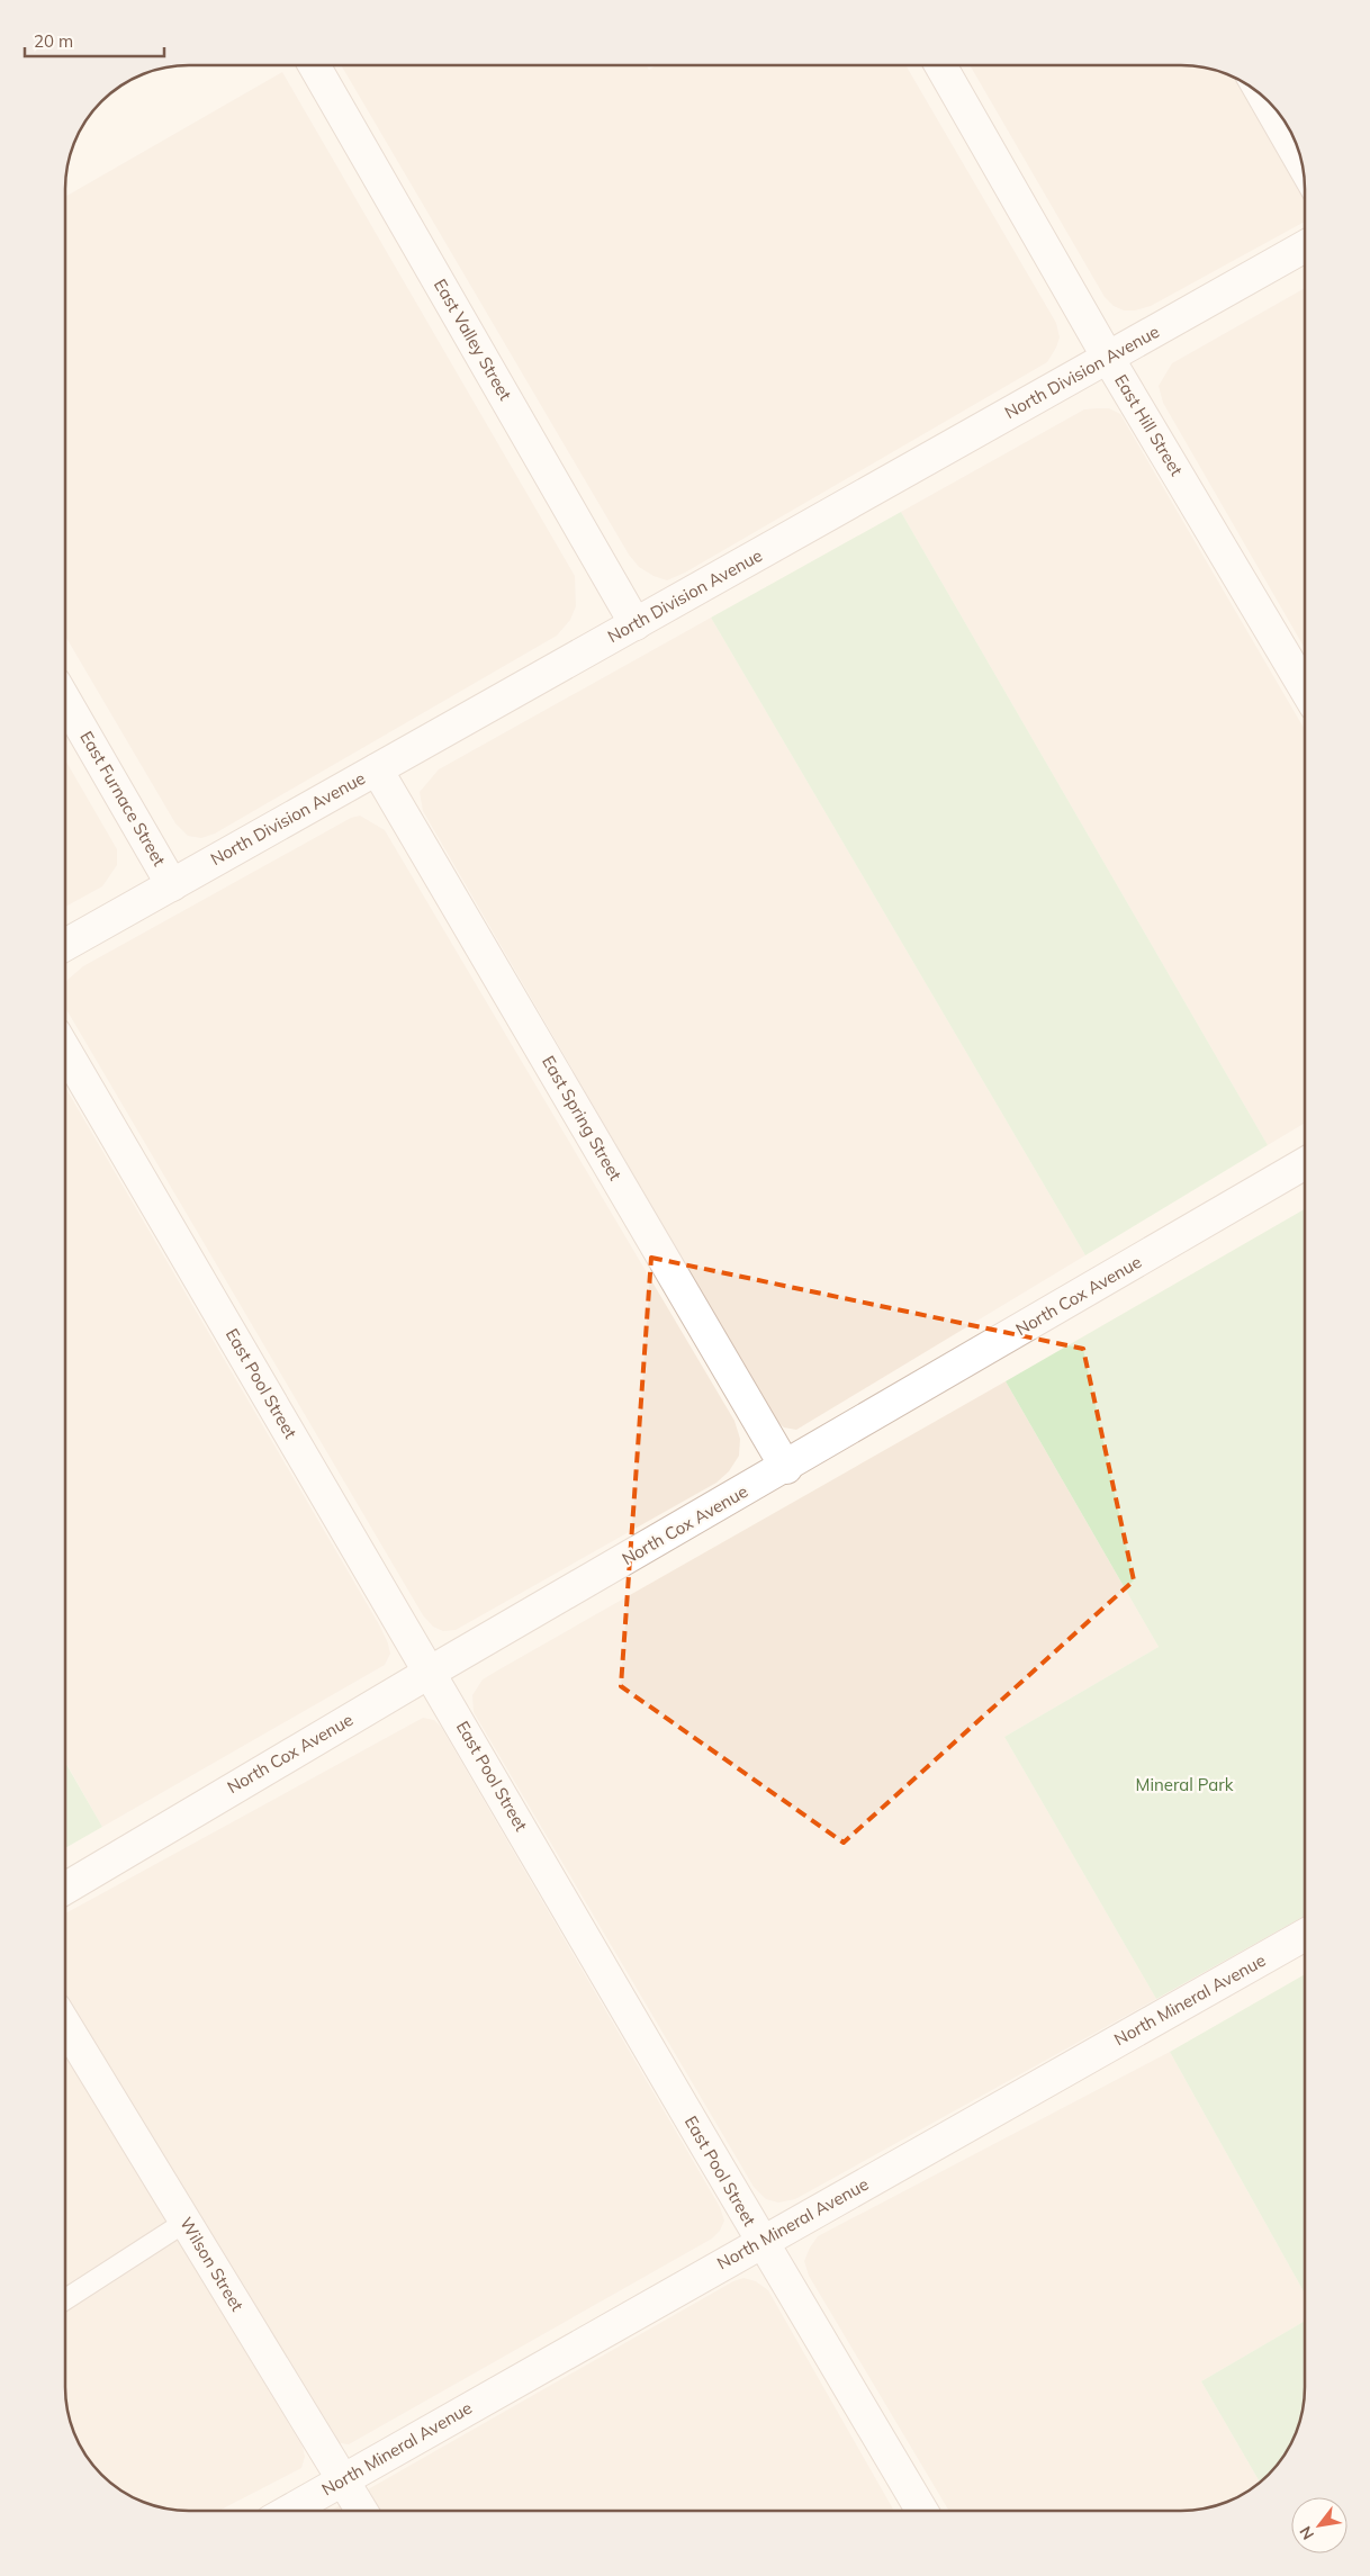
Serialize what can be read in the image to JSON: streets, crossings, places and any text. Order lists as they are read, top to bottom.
{
  "streets": {
    "street": [
      "East Valley Street",
      "North Division Avenue",
      "East Hill Street",
      "East Furnace Street",
      "East Spring Street",
      "North Cox Avenue",
      "East Pool Street",
      "North Mineral Avenue",
      "Wilson Street"
    ]
  },
  "crossings": [
    ["East Valley Street", "North Division Avenue"],
    ["North Division Avenue", "East Hill Street"],
    ["North Division Avenue", "East Furnace Street"],
    ["North Division Avenue", "East Spring Street"],
    ["East Spring Street", "North Cox Avenue"],
    ["North Cox Avenue", "East Pool Street"],
    ["East Pool Street", "North Mineral Avenue"],
    ["North Mineral Avenue", "Wilson Street"]
  ],
  "parks": ["Mineral Park"],
  "scale_bar": "20 m",
  "north": "bottom left"
}
